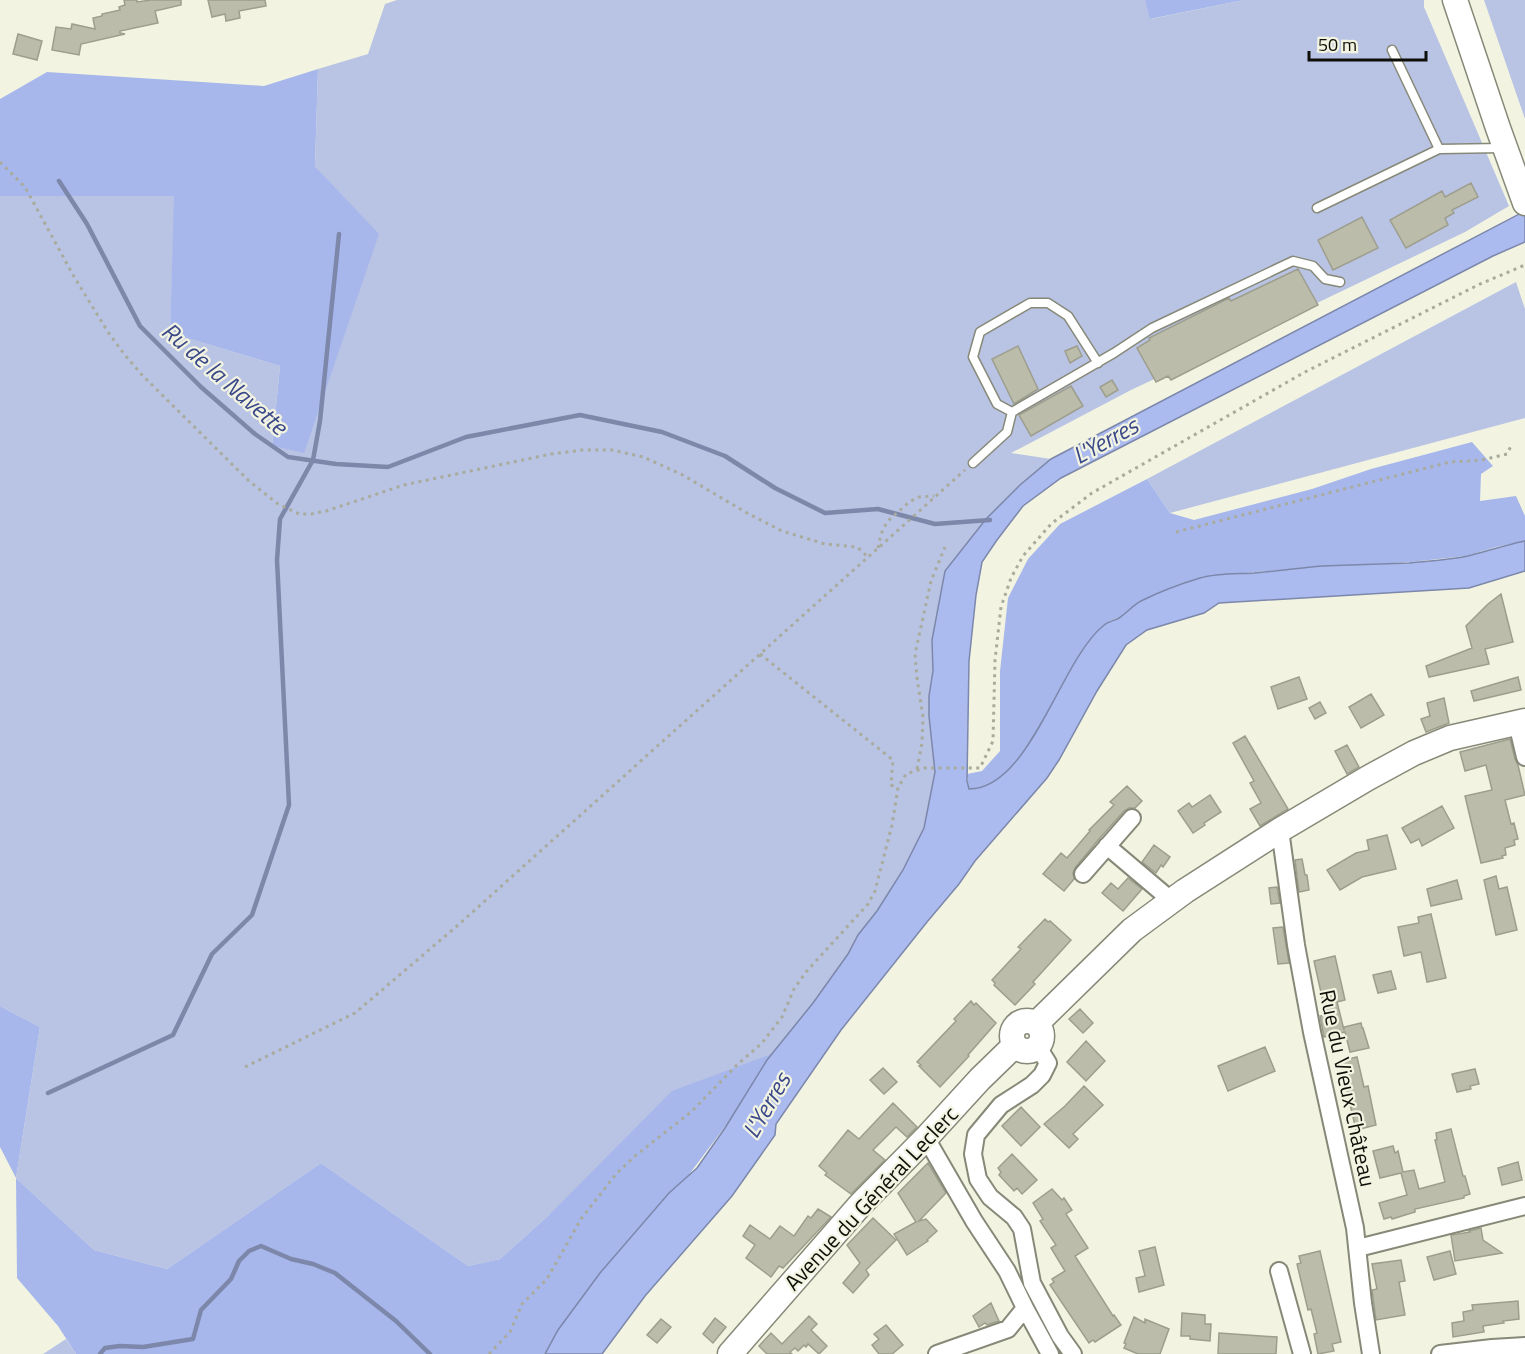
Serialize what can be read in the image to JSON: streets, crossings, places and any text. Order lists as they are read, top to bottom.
{
  "streets": {
    "street": ["Rue du Vieux Château", "Avenue du Général Leclerc"]
  },
  "crossings": [
    ["Rue du Vieux Château", "Avenue du Général Leclerc"]
  ],
  "water": ["Ru de la Navette", "L'Yerres"],
  "scale_bar": "50 m"
}
